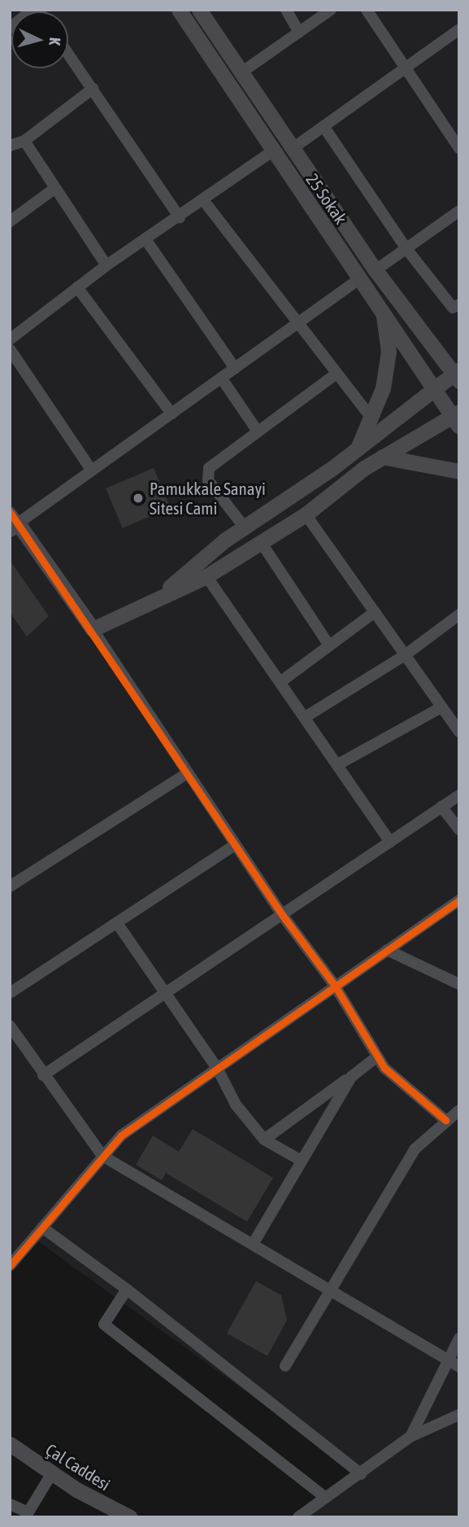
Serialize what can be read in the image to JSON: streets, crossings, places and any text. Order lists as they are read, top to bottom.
{
  "streets": {
    "street": ["25 Sokak", "Çal Caddesi"]
  },
  "places": ["Pamukkale Sanayi Sitesi Cami"],
  "north": "right"
}
